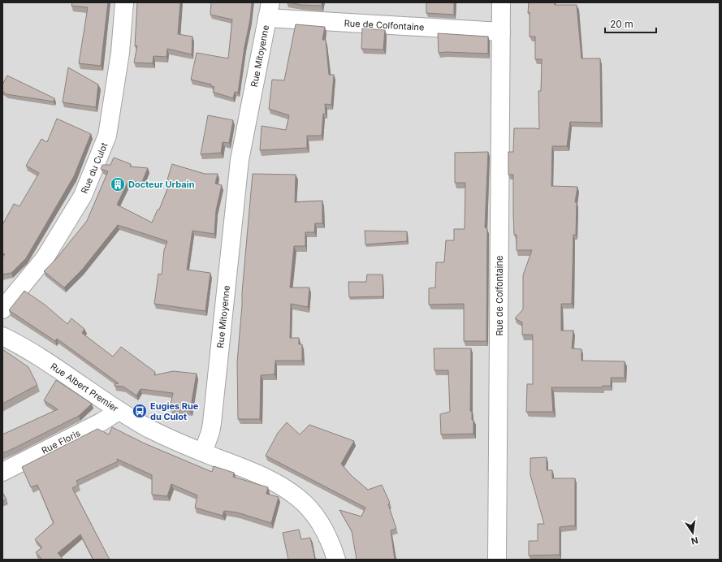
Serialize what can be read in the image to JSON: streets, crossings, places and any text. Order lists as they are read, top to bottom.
{
  "streets": {
    "street": [
      "Rue de Colfontaine",
      "Rue Mitoyenne",
      "Rue du Culot",
      "Rue Albert Premier",
      "Rue Floris"
    ]
  },
  "crossings": [
    ["Rue de Colfontaine", "Rue Mitoyenne"],
    ["Rue Mitoyenne", "Rue Albert Premier"],
    ["Rue Albert Premier", "Rue Floris"]
  ],
  "places": {
    "building": ["Docteur Urbain"],
    "bus stop": ["Eugies Rue du Culot"]
  },
  "scale_bar": "20 m",
  "north": "bottom"
}
